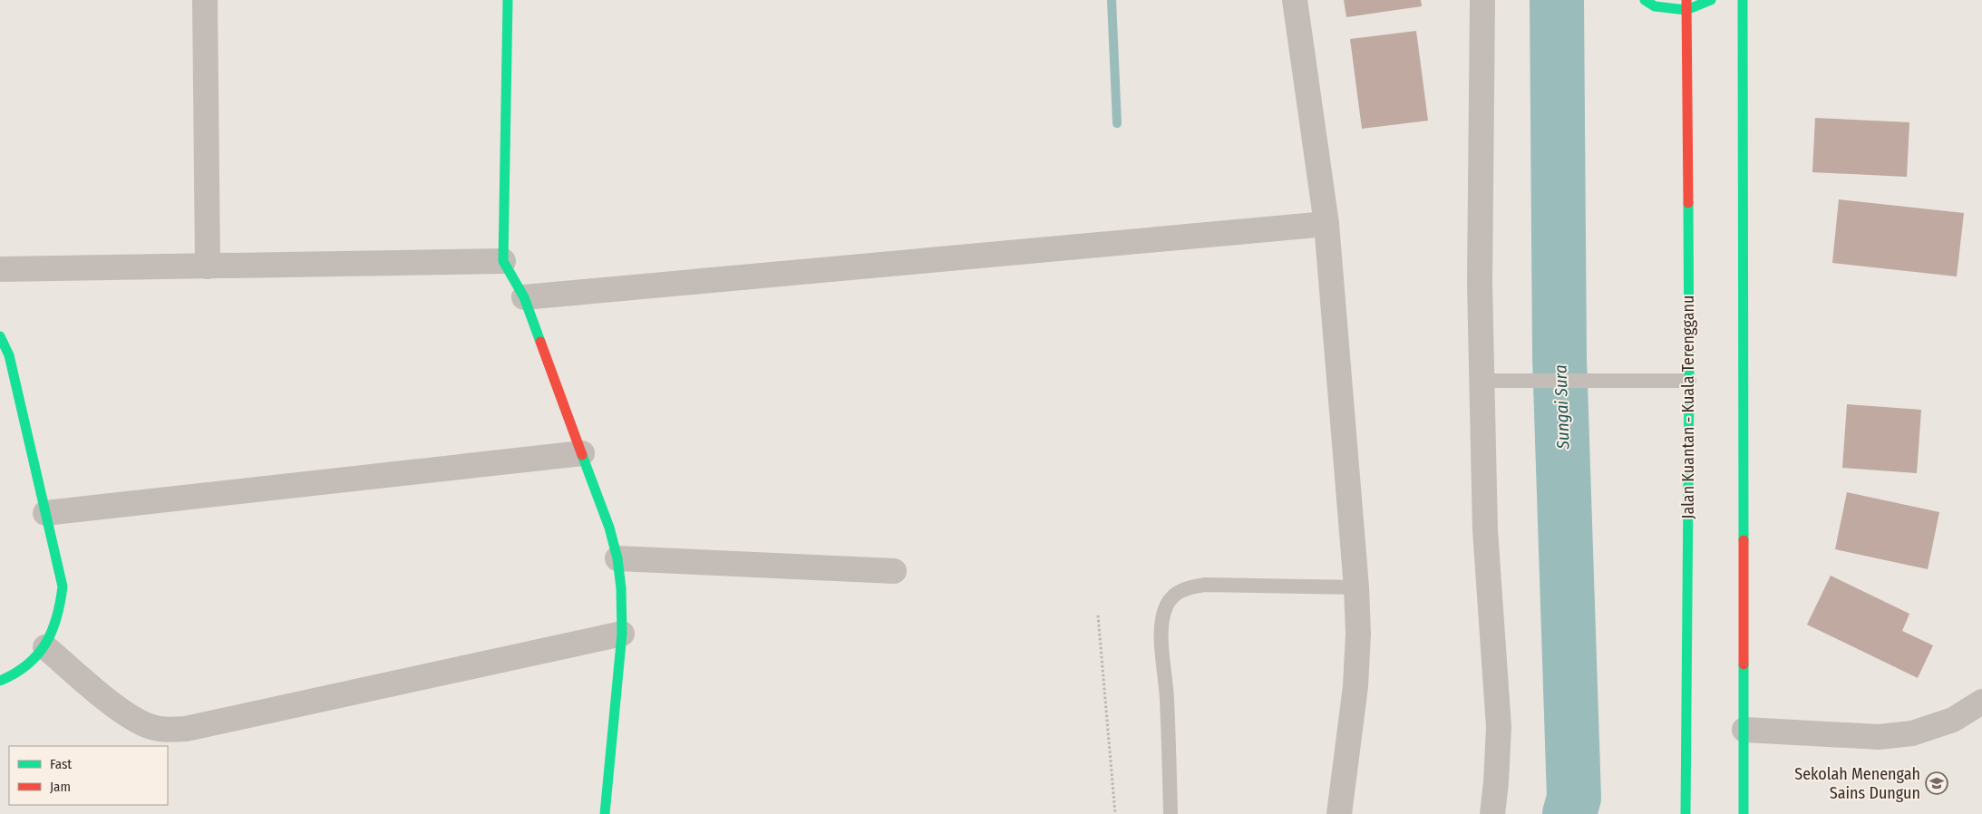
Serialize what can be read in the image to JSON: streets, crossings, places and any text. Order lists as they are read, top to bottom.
{
  "streets": {
    "main road": ["Jalan Kuantan - Kuala Terengganu"]
  },
  "water": ["Sungai Sura"],
  "places": {
    "school or university": ["Sekolah Menengah Sains Dungun"]
  },
  "legend": ["Fast", "Jam"]
}
